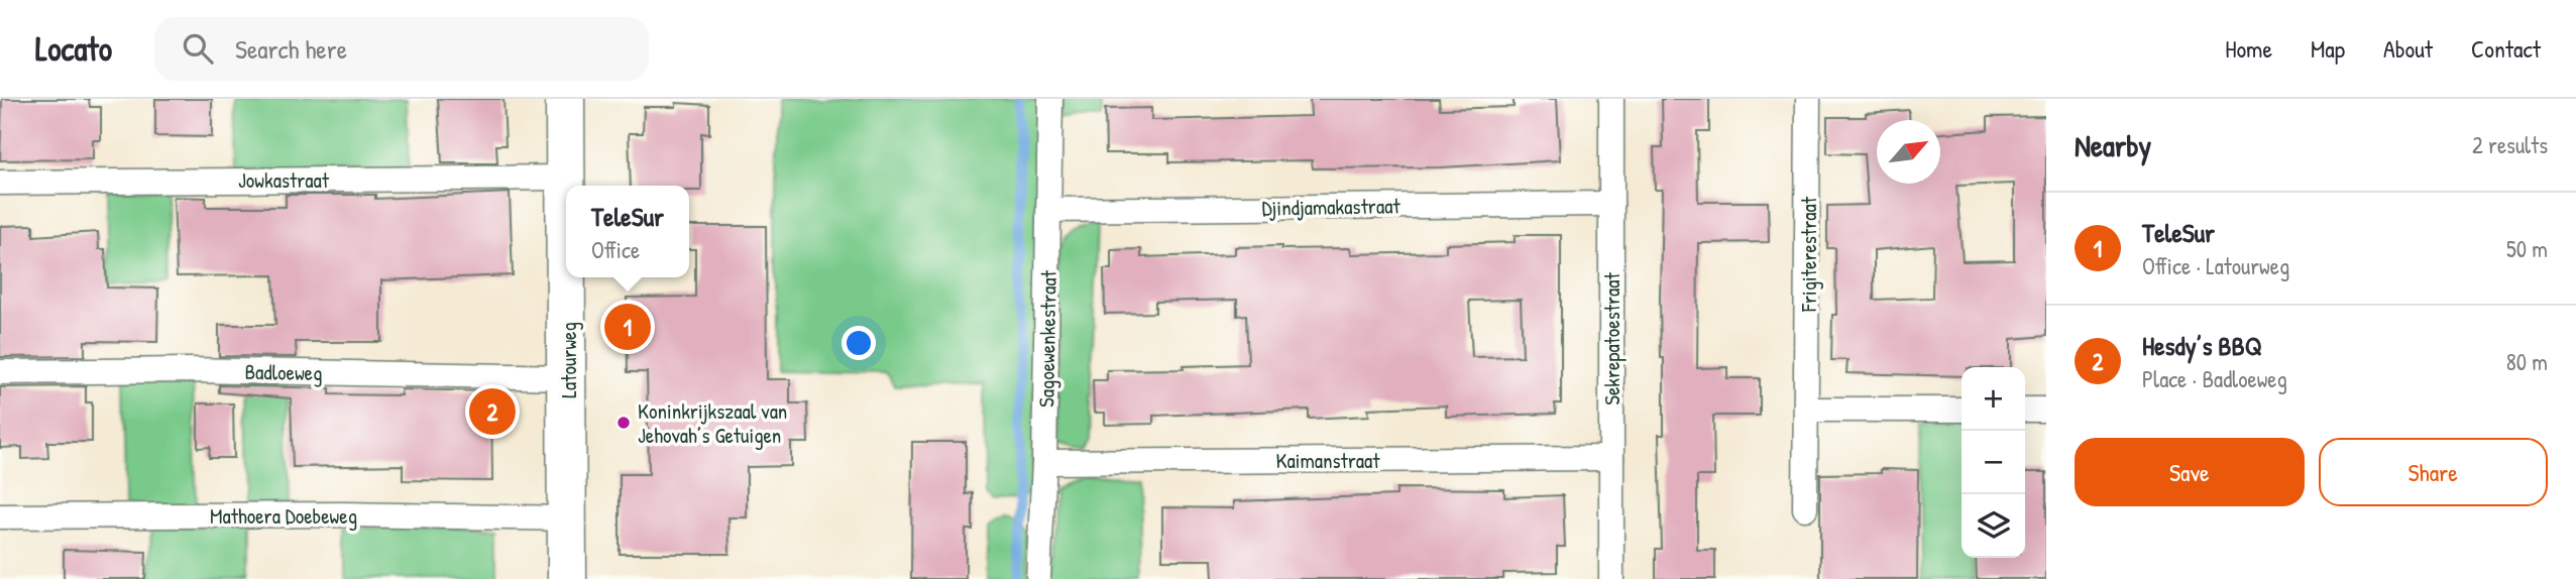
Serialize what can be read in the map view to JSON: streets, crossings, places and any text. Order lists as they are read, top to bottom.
{
  "streets": {
    "main road": ["Latourweg"],
    "street": [
      "Jowkastraat",
      "Djindjamakastraat",
      "Frigiterestraat",
      "Sagoewenkestraat",
      "Sekrepatoestraat",
      "Badloeweg",
      "Kaimanstraat",
      "Mathoera Doebeweg"
    ]
  },
  "crossings": [
    ["Jowkastraat", "Latourweg"],
    ["Djindjamakastraat", "Sagoewenkestraat"],
    ["Djindjamakastraat", "Sekrepatoestraat"],
    ["Sagoewenkestraat", "Kaimanstraat"],
    ["Sekrepatoestraat", "Kaimanstraat"],
    ["Latourweg", "Badloeweg"],
    ["Latourweg", "Mathoera Doebeweg"]
  ],
  "places": ["Koninkrijkszaal van Jehovah’s Getuigen"],
  "north": "top right",
  "page": {
    "header": "Locato",
    "search": "Search here",
    "nav": [
      "Home",
      "Map",
      "About",
      "Contact"
    ],
    "heading": ["Nearby", "2 results"],
    "popup": ["TeleSur", "Office"],
    "list": [
      {
        "mark": "1",
        "name": "TeleSur",
        "note": "Office · Latourweg",
        "value": "50 m"
      },
      {
        "mark": "2",
        "name": "Hesdy’s BBQ",
        "note": "Place · Badloeweg",
        "value": "80 m"
      }
    ],
    "pins": ["1", "2"],
    "map_buttons": ["+", "−"],
    "buttons": ["Save", "Share"]
  }
}
